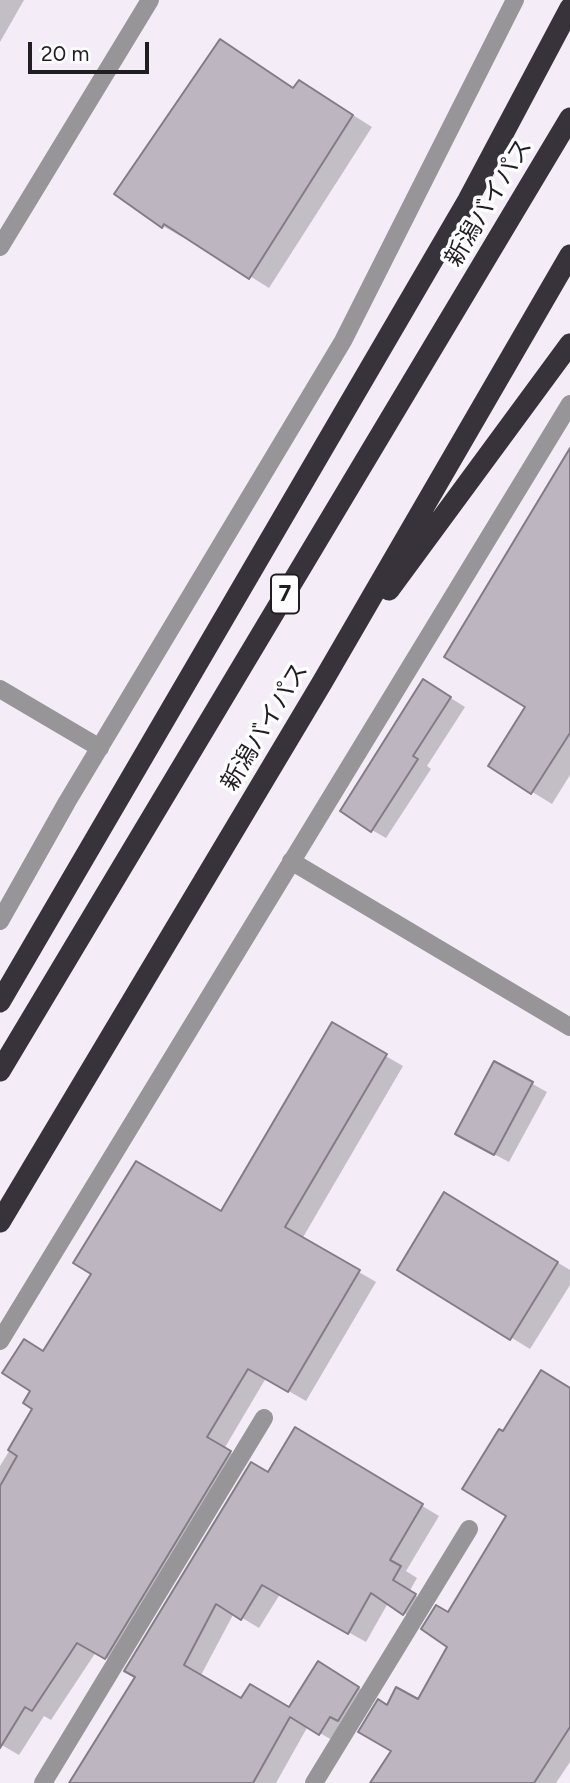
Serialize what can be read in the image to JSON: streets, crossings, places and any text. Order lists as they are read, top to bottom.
{
  "streets": {
    "highway": ["新潟バイパス", "7"]
  },
  "scale_bar": "20 m"
}
